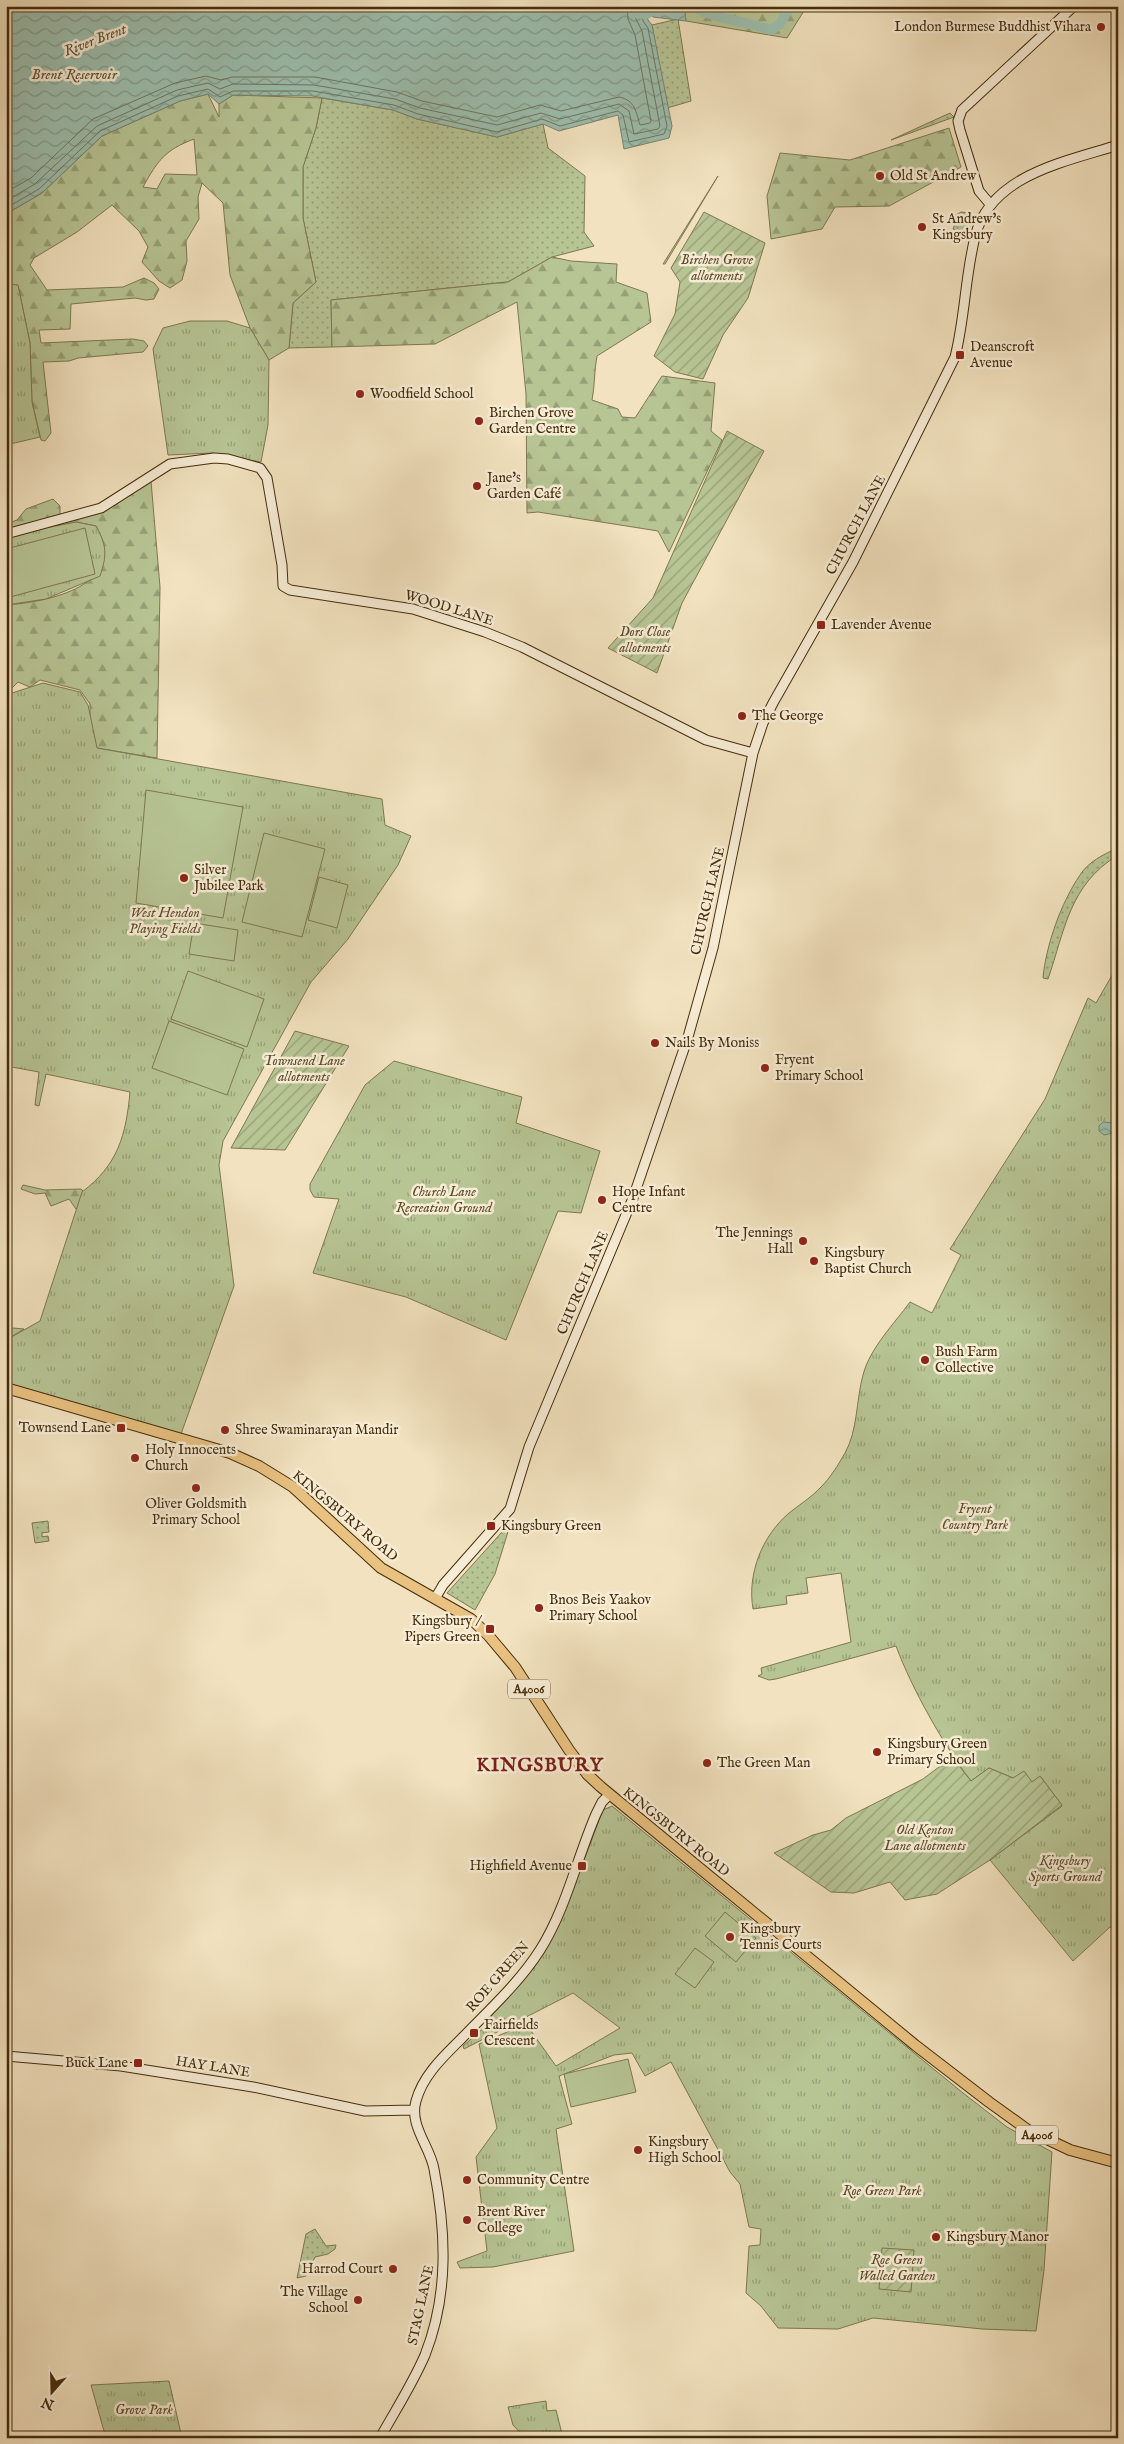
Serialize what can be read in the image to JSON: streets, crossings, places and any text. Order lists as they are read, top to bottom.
{
  "streets": {
    "main road": ["KINGSBURY ROAD", "A4006"],
    "street": [
      "CHURCH LANE",
      "WOOD LANE",
      "ROE GREEN",
      "HAY LANE",
      "STAG LANE"
    ]
  },
  "crossings": [
    ["CHURCH LANE", "WOOD LANE"],
    ["CHURCH LANE", "KINGSBURY ROAD"],
    ["KINGSBURY ROAD", "ROE GREEN"],
    ["ROE GREEN", "HAY LANE"],
    ["ROE GREEN", "STAG LANE"],
    ["HAY LANE", "STAG LANE"]
  ],
  "districts": ["KINGSBURY"],
  "water": ["River Brent", "Brent Reservoir"],
  "parks": [
    "Birchen Grove allotments",
    "Dors Close allotments",
    "West Hendon Playing Fields",
    "Townsend Lane allotments",
    "Church Lane Recreation Ground",
    "Fryent Country Park",
    "Old Kenton Lane allotments",
    "Kingsbury Sports Ground",
    "Roe Green Park",
    "Roe Green Walled Garden",
    "Grove Park"
  ],
  "places": {
    "other": [
      "London Burmese Buddhist Vihara",
      "Old St Andrew",
      "St Andrew's Kingsbury",
      "Woodfield School",
      "Birchen Grove Garden Centre",
      "Jane's Garden Café",
      "The George",
      "Silver Jubilee Park",
      "Nails By Moniss",
      "Fryent Primary School",
      "Hope Infant Centre",
      "The Jennings Hall",
      "Kingsbury Baptist Church",
      "Bush Farm Collective",
      "Shree Swaminarayan Mandir",
      "Holy Innocents Church",
      "Oliver Goldsmith Primary School",
      "Bnos Beis Yaakov Primary School",
      "Kingsbury Green Primary School",
      "The Green Man",
      "Kingsbury Tennis Courts",
      "Kingsbury High School",
      "Community Centre",
      "Brent River College",
      "Kingsbury Manor",
      "Harrod Court",
      "The Village School"
    ],
    "transit": [
      "Deanscroft Avenue",
      "Lavender Avenue",
      "Townsend Lane",
      "Kingsbury Green",
      "Kingsbury / Pipers Green",
      "Highfield Avenue",
      "Fairfields Crescent",
      "Buck Lane"
    ]
  },
  "north": "bottom"
}
